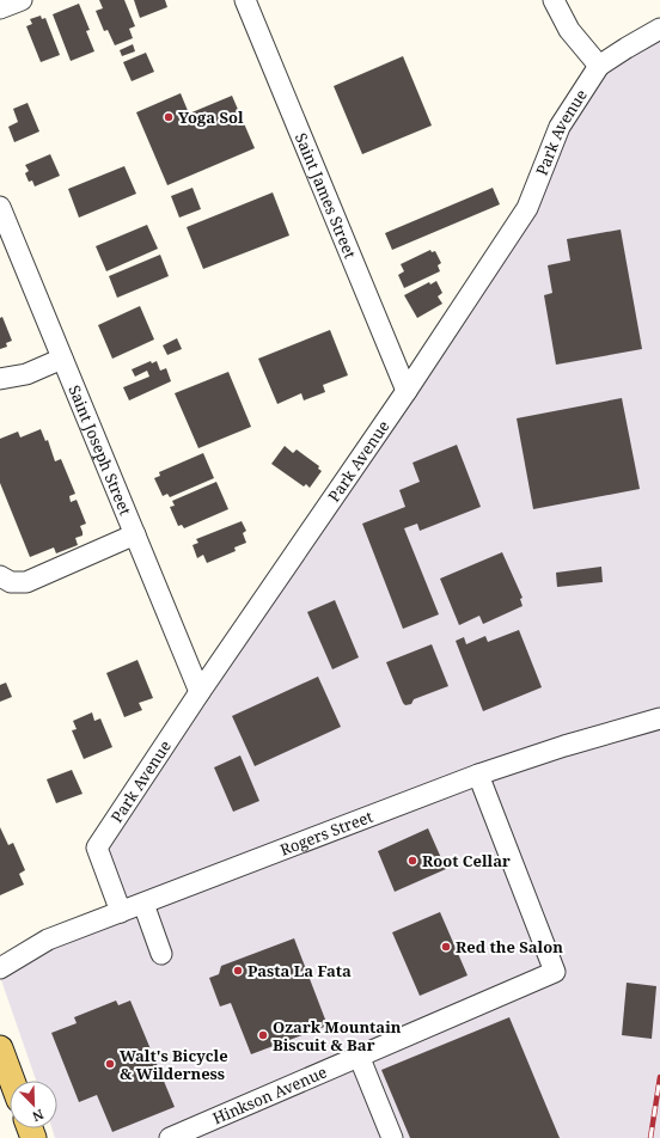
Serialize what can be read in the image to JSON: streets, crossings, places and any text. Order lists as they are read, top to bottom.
{
  "streets": {
    "street": [
      "Park Avenue",
      "Saint James Street",
      "Saint Joseph Street",
      "Rogers Street",
      "Hinkson Avenue"
    ]
  },
  "crossings": [
    ["Park Avenue", "Saint James Street"],
    ["Park Avenue", "Saint Joseph Street"],
    ["Park Avenue", "Rogers Street"],
    ["Rogers Street", "Hinkson Avenue"]
  ],
  "places": [
    "Yoga Sol",
    "Root Cellar",
    "Red the Salon",
    "Pasta La Fata",
    "Ozark Mountain Biscuit & Bar",
    "Walt's Bicycle & Wilderness"
  ],
  "north": "bottom right"
}
